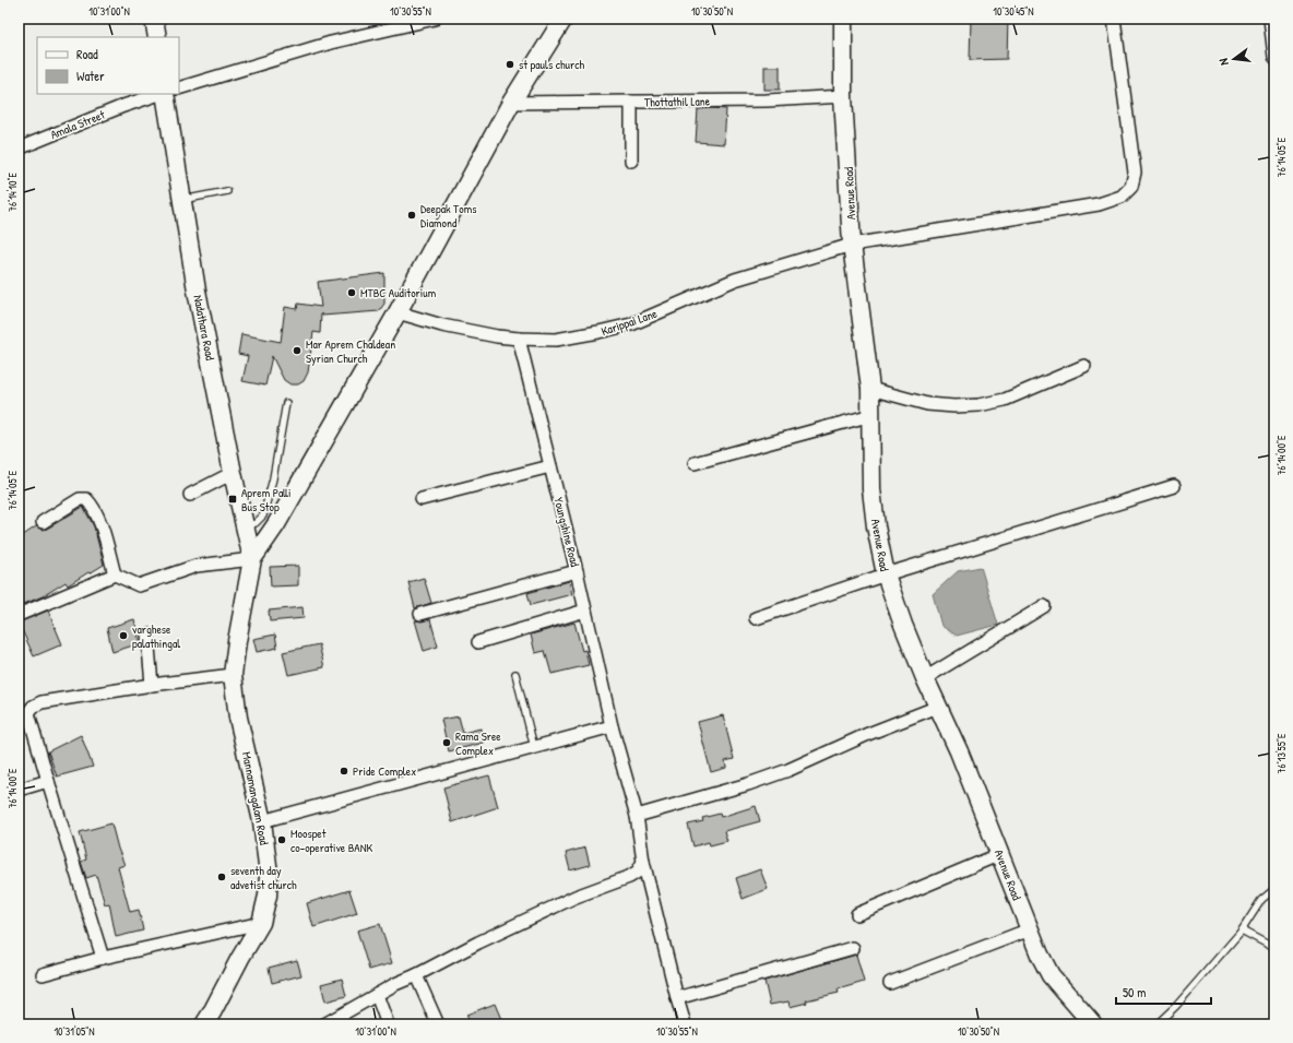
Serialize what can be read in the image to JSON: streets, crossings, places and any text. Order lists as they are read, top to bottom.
{
  "streets": {
    "main road": ["Avenue Road", "Nadathara Road", "Mannamangalam Road"],
    "street": [
      "Thottathil Lane",
      "Amala Street",
      "Karippai Lane",
      "Youngshine Road"
    ]
  },
  "crossings": [
    ["Thottathil Lane", "Avenue Road"],
    ["Avenue Road", "Karippai Lane"],
    ["Karippai Lane", "Youngshine Road"],
    ["Nadathara Road", "Mannamangalam Road"]
  ],
  "places": {
    "other": [
      "st pauls church",
      "Deepak Toms Diamond",
      "MTBC Auditorium",
      "Mar Aprem Chaldean Syrian Church",
      "varghese palathingal",
      "Rama Sree Complex",
      "Pride Complex",
      "Moospet co-operative BANK",
      "seventh day advetist church"
    ],
    "transit": ["Aprem Palli Bus Stop"]
  },
  "legend": ["Road", "Water"],
  "scale_bar": "50 m",
  "north": "left",
  "coordinates": [
    "10°31'00\"N",
    "10°30'55\"N",
    "10°30'50\"N",
    "10°30'45\"N",
    "76°14'05\"E",
    "76°14'10\"E",
    "76°14'00\"E",
    "76°13'55\"E",
    "10°31'05\"N"
  ]
}
